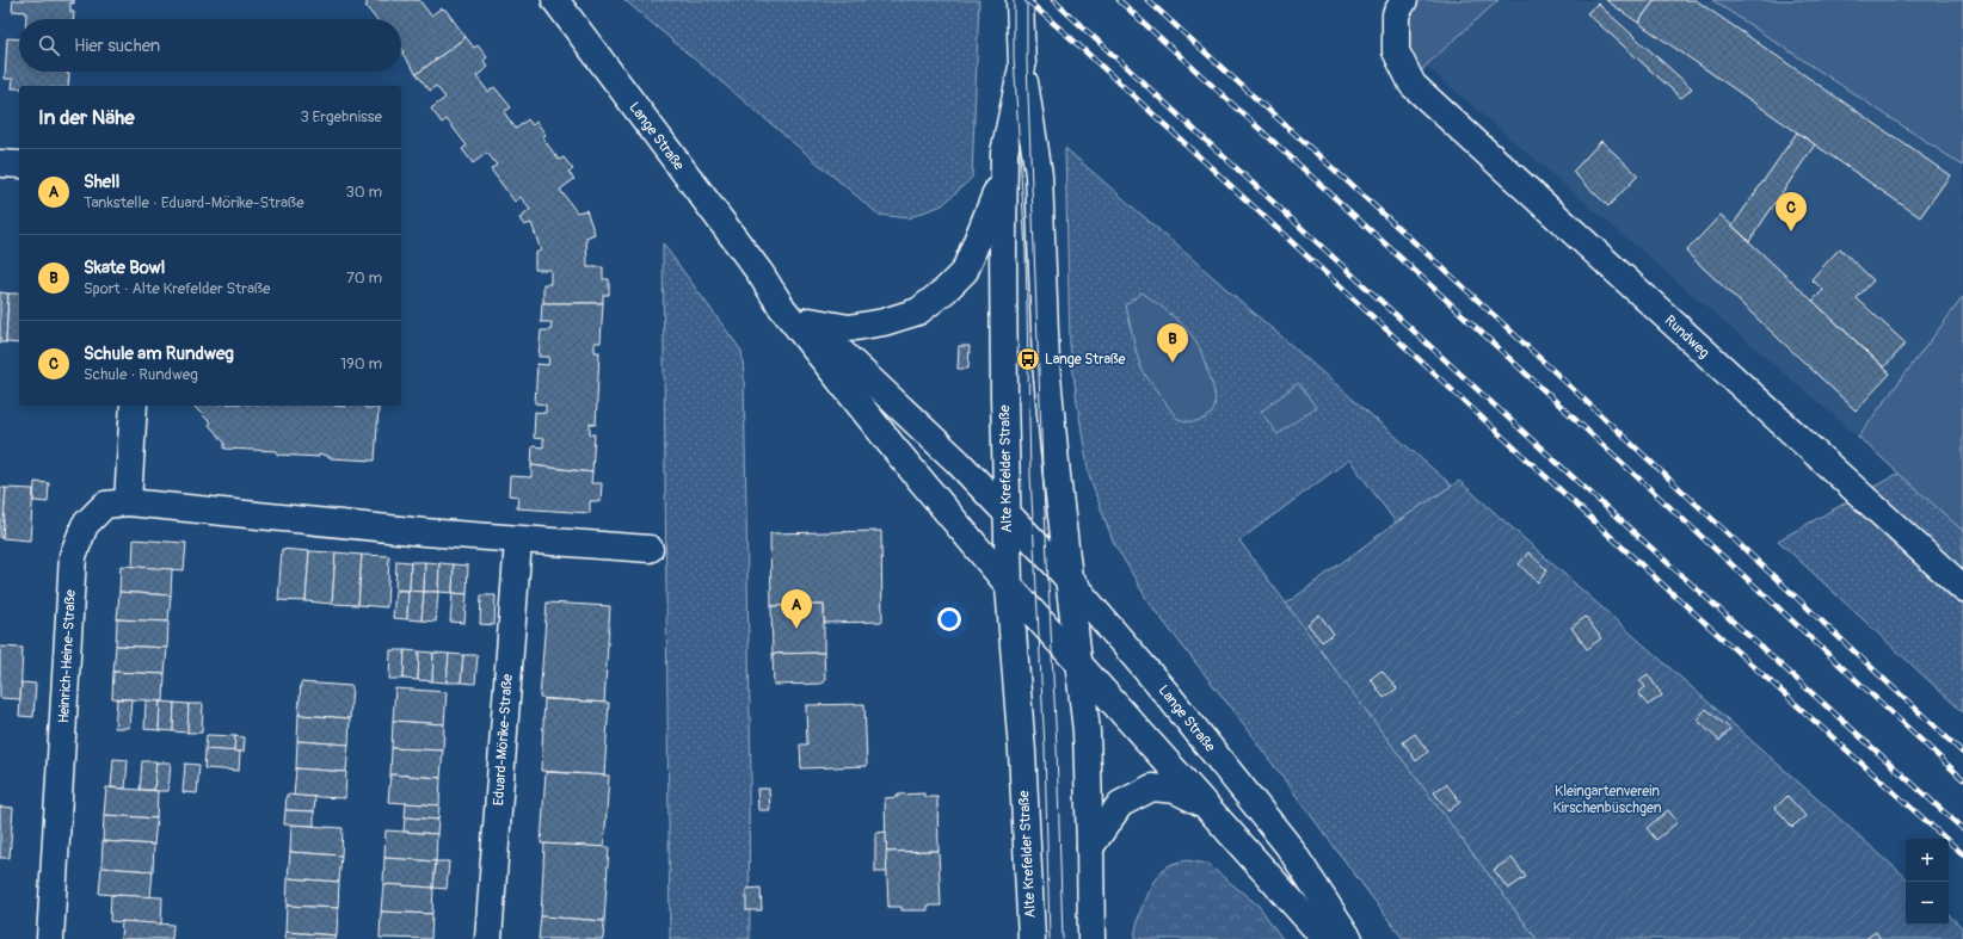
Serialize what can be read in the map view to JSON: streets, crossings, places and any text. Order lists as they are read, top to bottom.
{
  "streets": {
    "street": [
      "Lange Straße",
      "Rundweg",
      "Alte Krefelder Straße",
      "Heinrich-Heine-Straße",
      "Eduard-Mörike-Straße"
    ]
  },
  "crossings": [
    ["Lange Straße", "Alte Krefelder Straße"]
  ],
  "parks": ["Kleingartenverein Kirschenbüschgen"],
  "places": {
    "bus stop": ["Lange Straße"]
  },
  "page": {
    "search": "Hier suchen",
    "heading": ["In der Nähe", "3 Ergebnisse"],
    "list": [
      {
        "mark": "A",
        "name": "Shell",
        "note": "Tankstelle · Eduard-Mörike-Straße",
        "value": "30 m"
      },
      {
        "mark": "B",
        "name": "Skate Bowl",
        "note": "Sport · Alte Krefelder Straße",
        "value": "70 m"
      },
      {
        "mark": "C",
        "name": "Schule am Rundweg",
        "note": "Schule · Rundweg",
        "value": "190 m"
      }
    ],
    "pins": ["C", "B", "A"],
    "map_buttons": ["+", "−"]
  }
}
